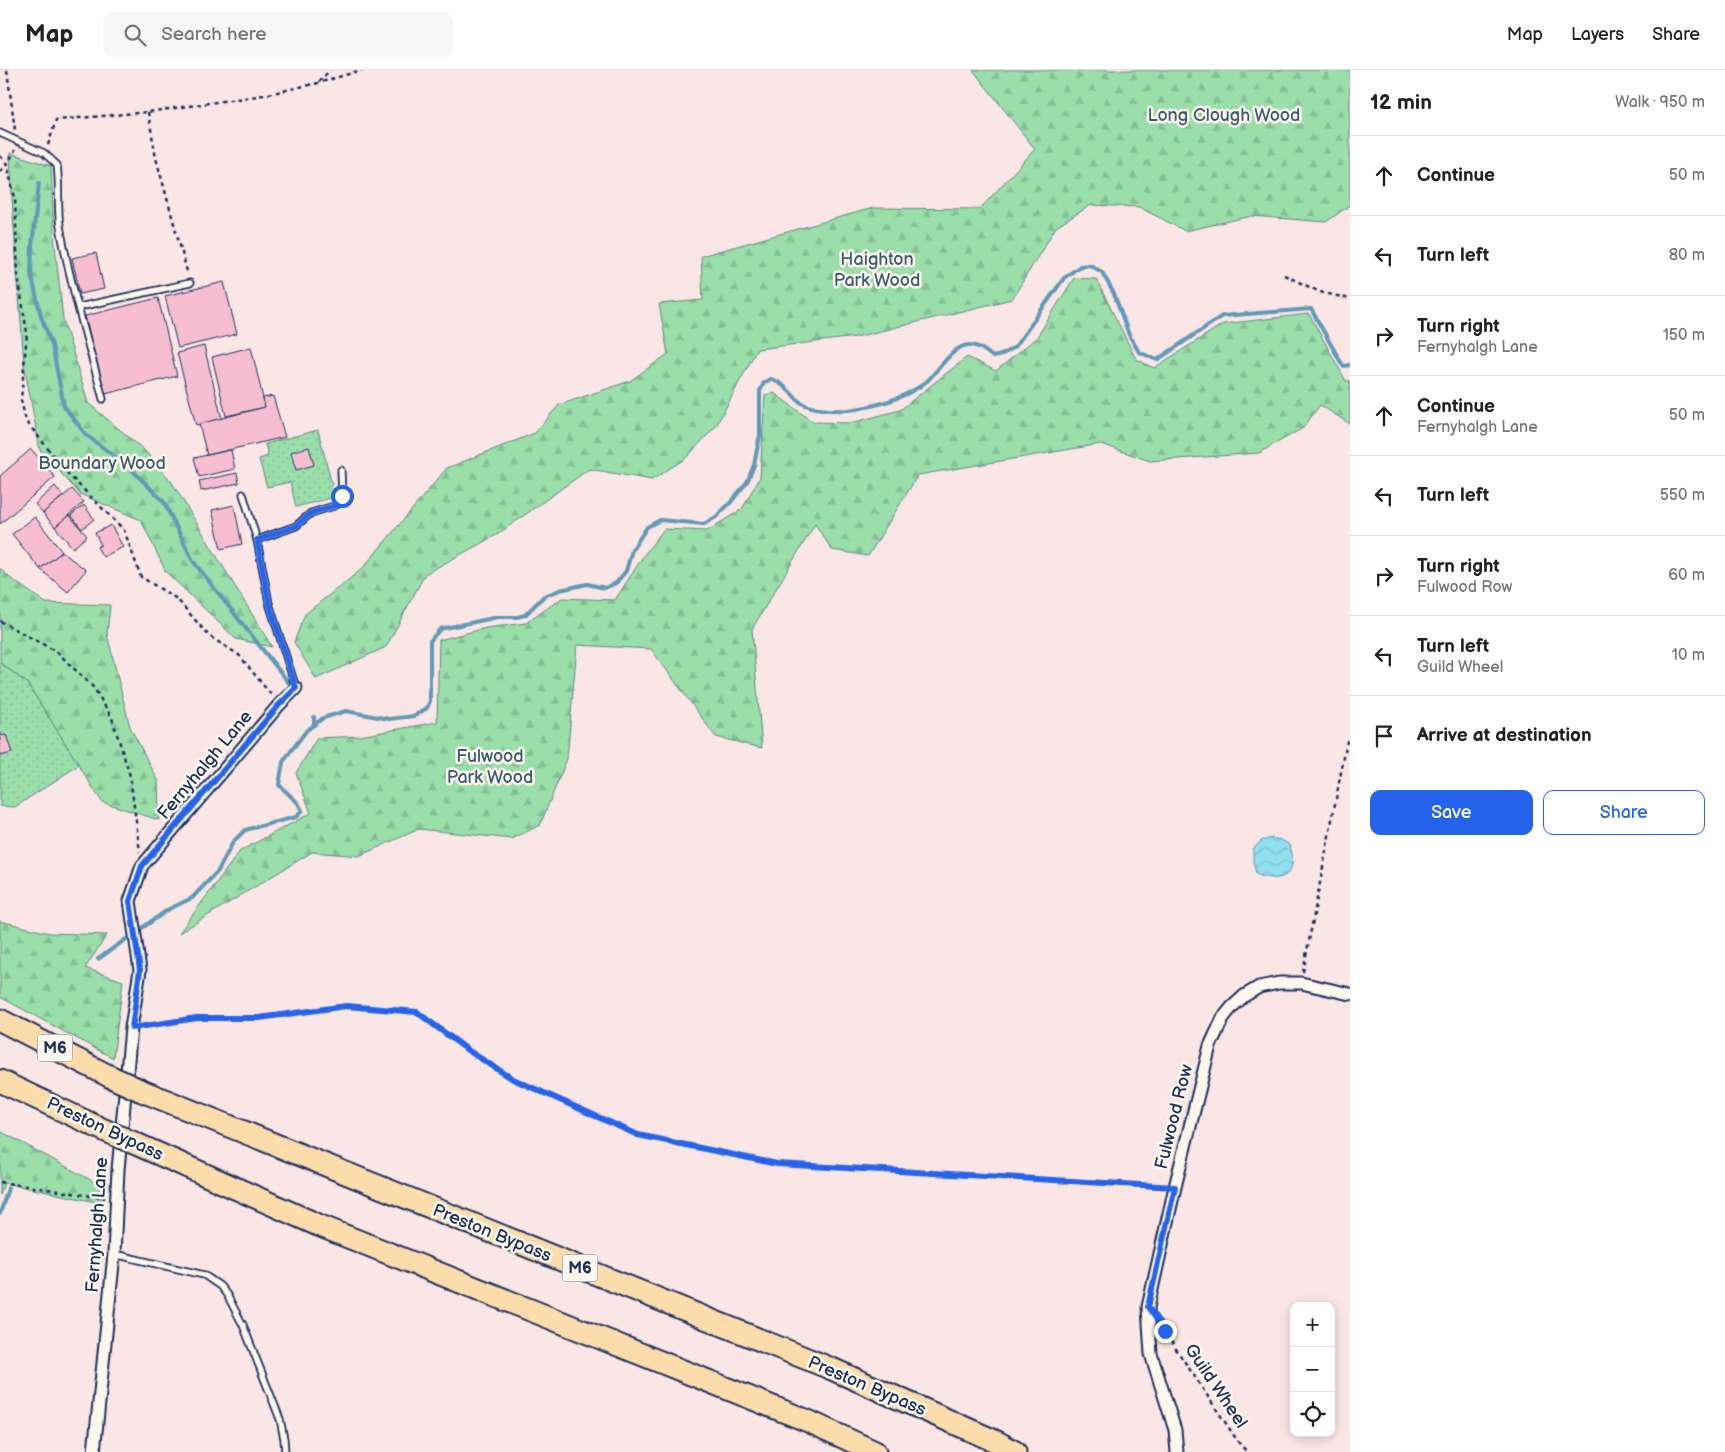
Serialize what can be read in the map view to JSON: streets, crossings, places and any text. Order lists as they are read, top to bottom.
{
  "streets": {
    "highway": ["M6", "Preston Bypass"],
    "street": ["Fernyhalgh Lane", "Fulwood Row"],
    "path": ["Guild Wheel"]
  },
  "crossings": [
    ["Fulwood Row", "Guild Wheel"]
  ],
  "parks": [
    "Long Clough Wood",
    "Haighton Park Wood",
    "Boundary Wood",
    "Fulwood Park Wood"
  ],
  "page": {
    "header": "Map",
    "search": "Search here",
    "nav": ["Map", "Layers", "Share"],
    "heading": ["12 min", "Walk · 950 m"],
    "list": [
      ["Continue", "50 m"],
      ["Turn left", "80 m"],
      ["Turn right", "Fernyhalgh Lane", "150 m"],
      ["Continue", "Fernyhalgh Lane", "50 m"],
      ["Turn left", "550 m"],
      ["Turn right", "Fulwood Row", "60 m"],
      ["Turn left", "Guild Wheel", "10 m"],
      "Arrive at destination"
    ],
    "buttons": ["Save", "Share"],
    "map_buttons": ["+", "−"]
  }
}
